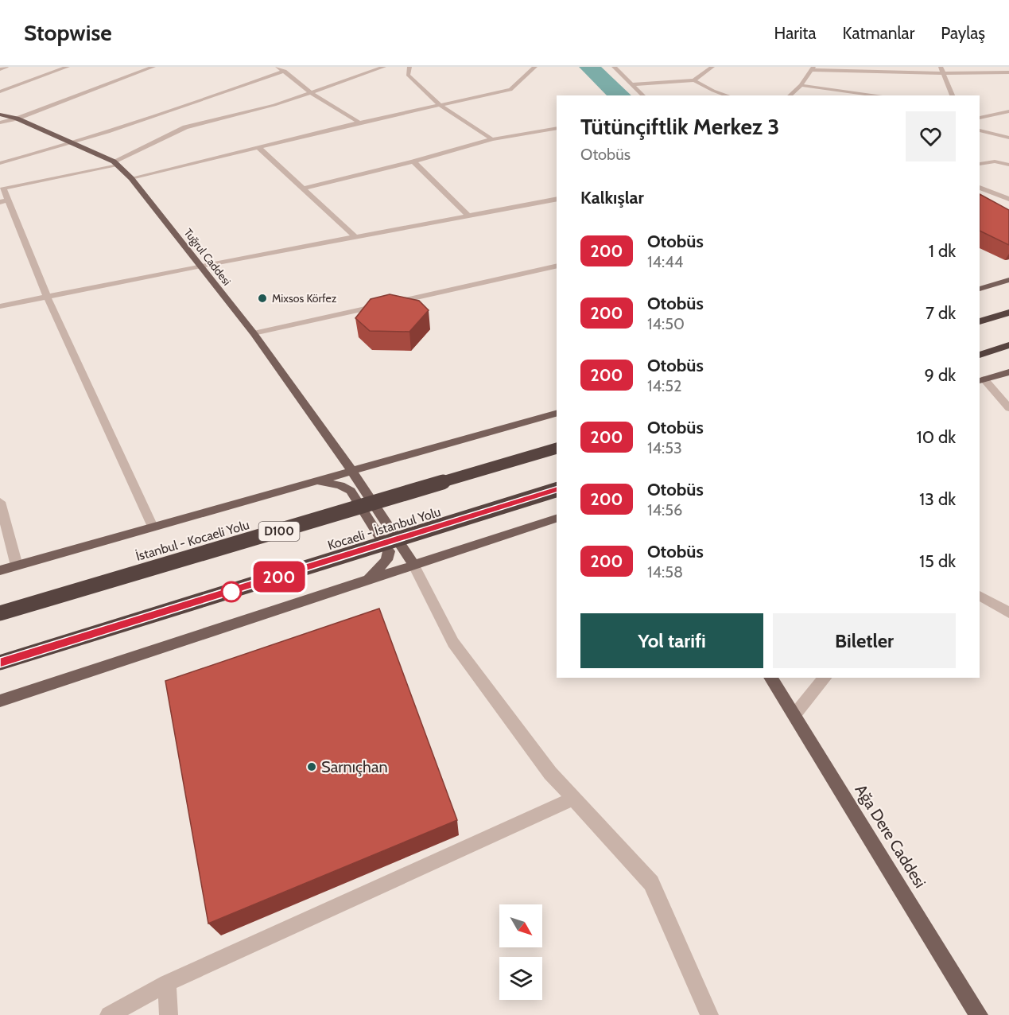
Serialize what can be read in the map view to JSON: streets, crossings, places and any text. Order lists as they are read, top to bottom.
{
  "streets": {
    "highway": ["Kocaeli - İstanbul Yolu", "D100", "İstanbul - Kocaeli Yolu"],
    "main road": ["Tuğrul Caddesi", "Ağa Dere Caddesi"]
  },
  "places": ["Mixsos Körfez", "Sarnıçhan"],
  "lines": ["bus line 200"],
  "north": "bottom right",
  "page": {
    "header": "Stopwise",
    "nav": ["Harita", "Katmanlar", "Paylaş"],
    "on_map": "200",
    "heading": [
      ["Tütünçiftlik Merkez 3", "Otobüs"],
      "Kalkışlar"
    ],
    "list": [
      {
        "mark": "200",
        "name": "Otobüs",
        "note": "14:44",
        "value": "1 dk"
      },
      {
        "mark": "200",
        "name": "Otobüs",
        "note": "14:50",
        "value": "7 dk"
      },
      {
        "mark": "200",
        "name": "Otobüs",
        "note": "14:52",
        "value": "9 dk"
      },
      {
        "mark": "200",
        "name": "Otobüs",
        "note": "14:53",
        "value": "10 dk"
      },
      {
        "mark": "200",
        "name": "Otobüs",
        "note": "14:56",
        "value": "13 dk"
      },
      {
        "mark": "200",
        "name": "Otobüs",
        "note": "14:58",
        "value": "15 dk"
      }
    ],
    "buttons": ["Yol tarifi", "Biletler"]
  }
}
